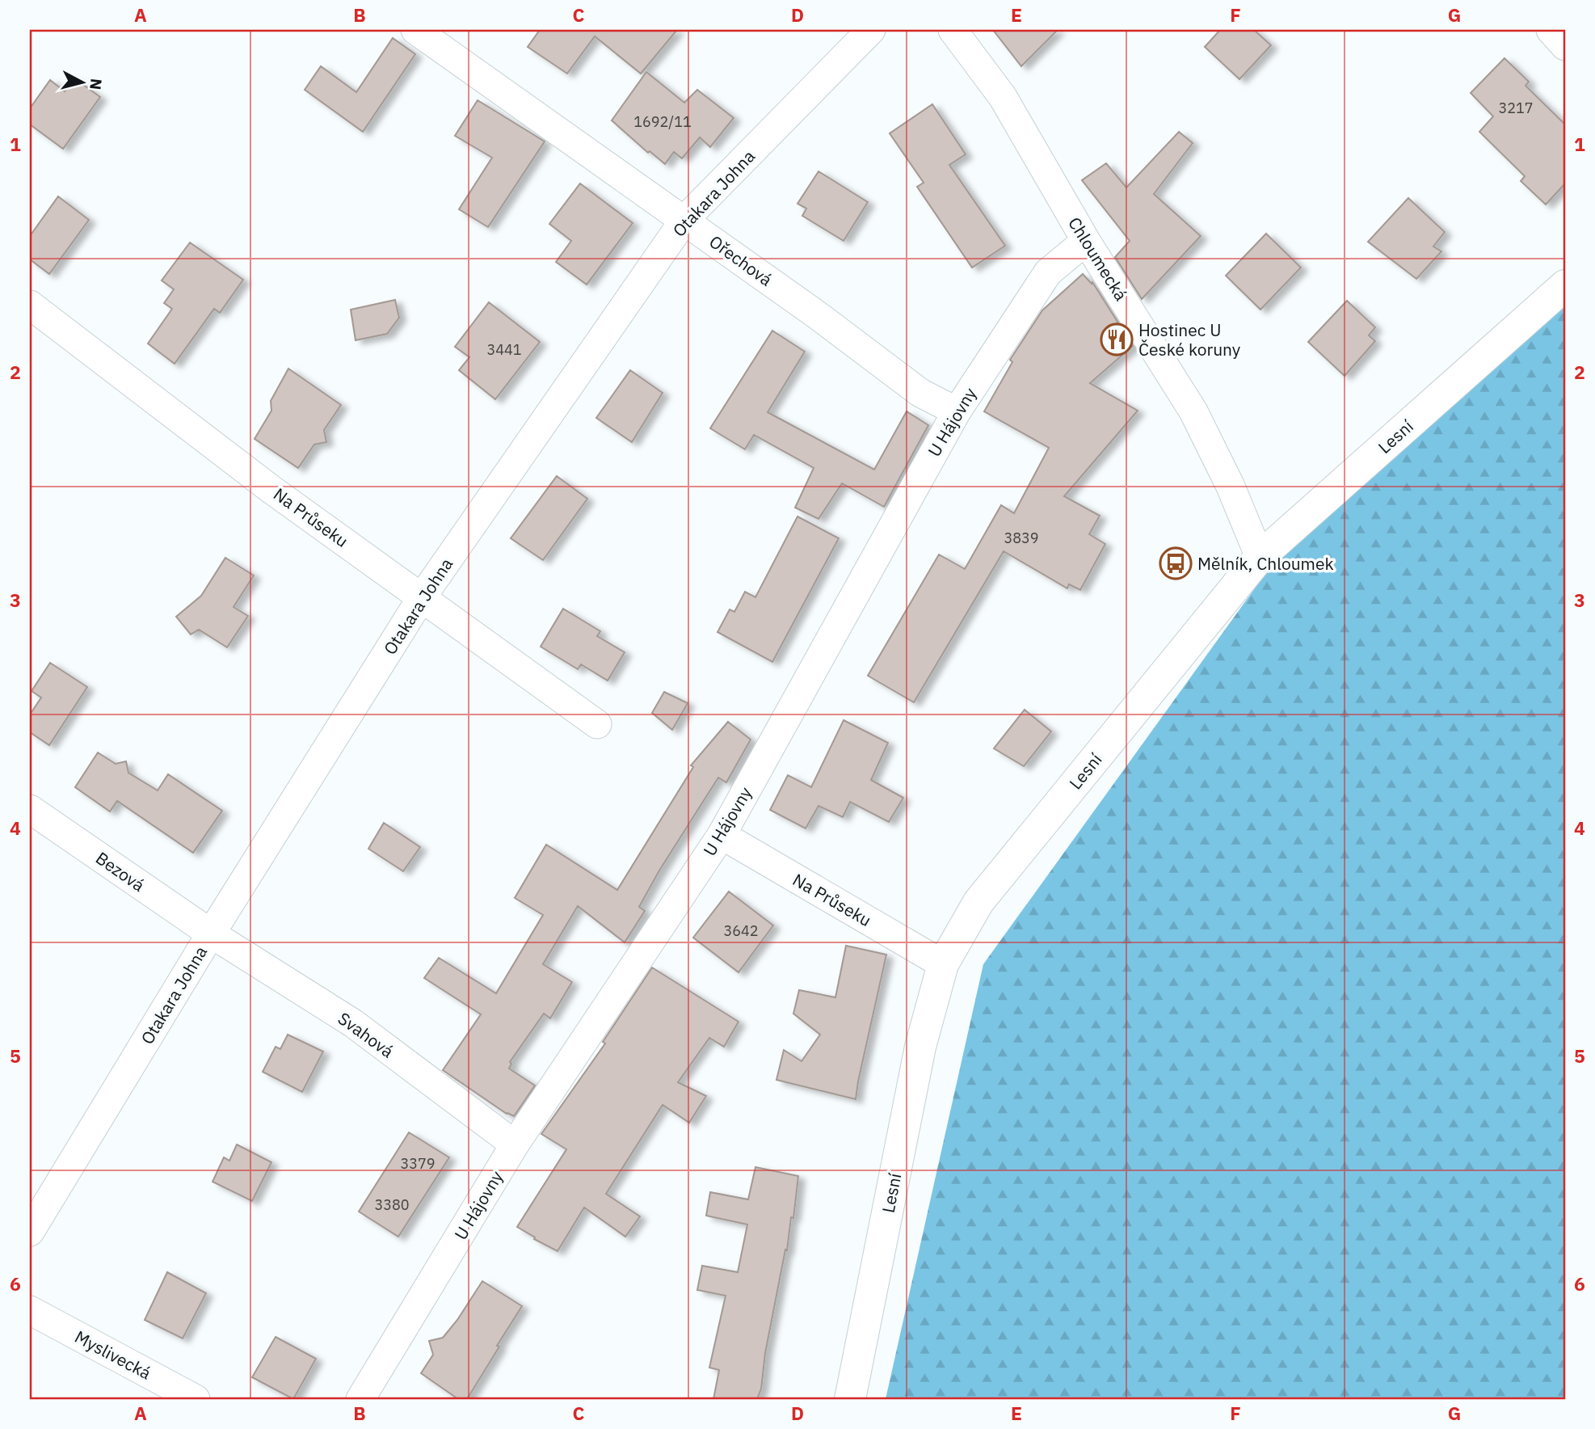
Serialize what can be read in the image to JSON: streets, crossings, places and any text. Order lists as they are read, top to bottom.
{
  "streets": {
    "street": [
      "Otakara Johna",
      "Chloumecká",
      "Ořechová",
      "U Hájovny",
      "Lesní",
      "Na Průseku",
      "Bezová",
      "Svahová",
      "Myslivecká"
    ]
  },
  "crossings": [
    ["Otakara Johna", "Ořechová"],
    ["Otakara Johna", "Na Průseku"],
    ["Otakara Johna", "Bezová"],
    ["Otakara Johna", "Svahová"],
    ["Chloumecká", "U Hájovny"],
    ["Chloumecká", "Lesní"],
    ["Ořechová", "U Hájovny"],
    ["U Hájovny", "Na Průseku"],
    ["U Hájovny", "Svahová"],
    ["Lesní", "Na Průseku"],
    ["Bezová", "Svahová"]
  ],
  "places": {
    "restaurant": ["Hostinec U České koruny"],
    "bus stop": ["Mělník, Chloumek"]
  },
  "house_numbers": [
    "3217",
    "1692/11",
    "3441",
    "3839",
    "3642",
    "3379",
    "3380"
  ],
  "north": "right",
  "grid": {
    "columns": [
      "A",
      "B",
      "C",
      "D",
      "E",
      "F",
      "G"
    ],
    "rows": [
      "1",
      "2",
      "3",
      "4",
      "5",
      "6"
    ]
  }
}
